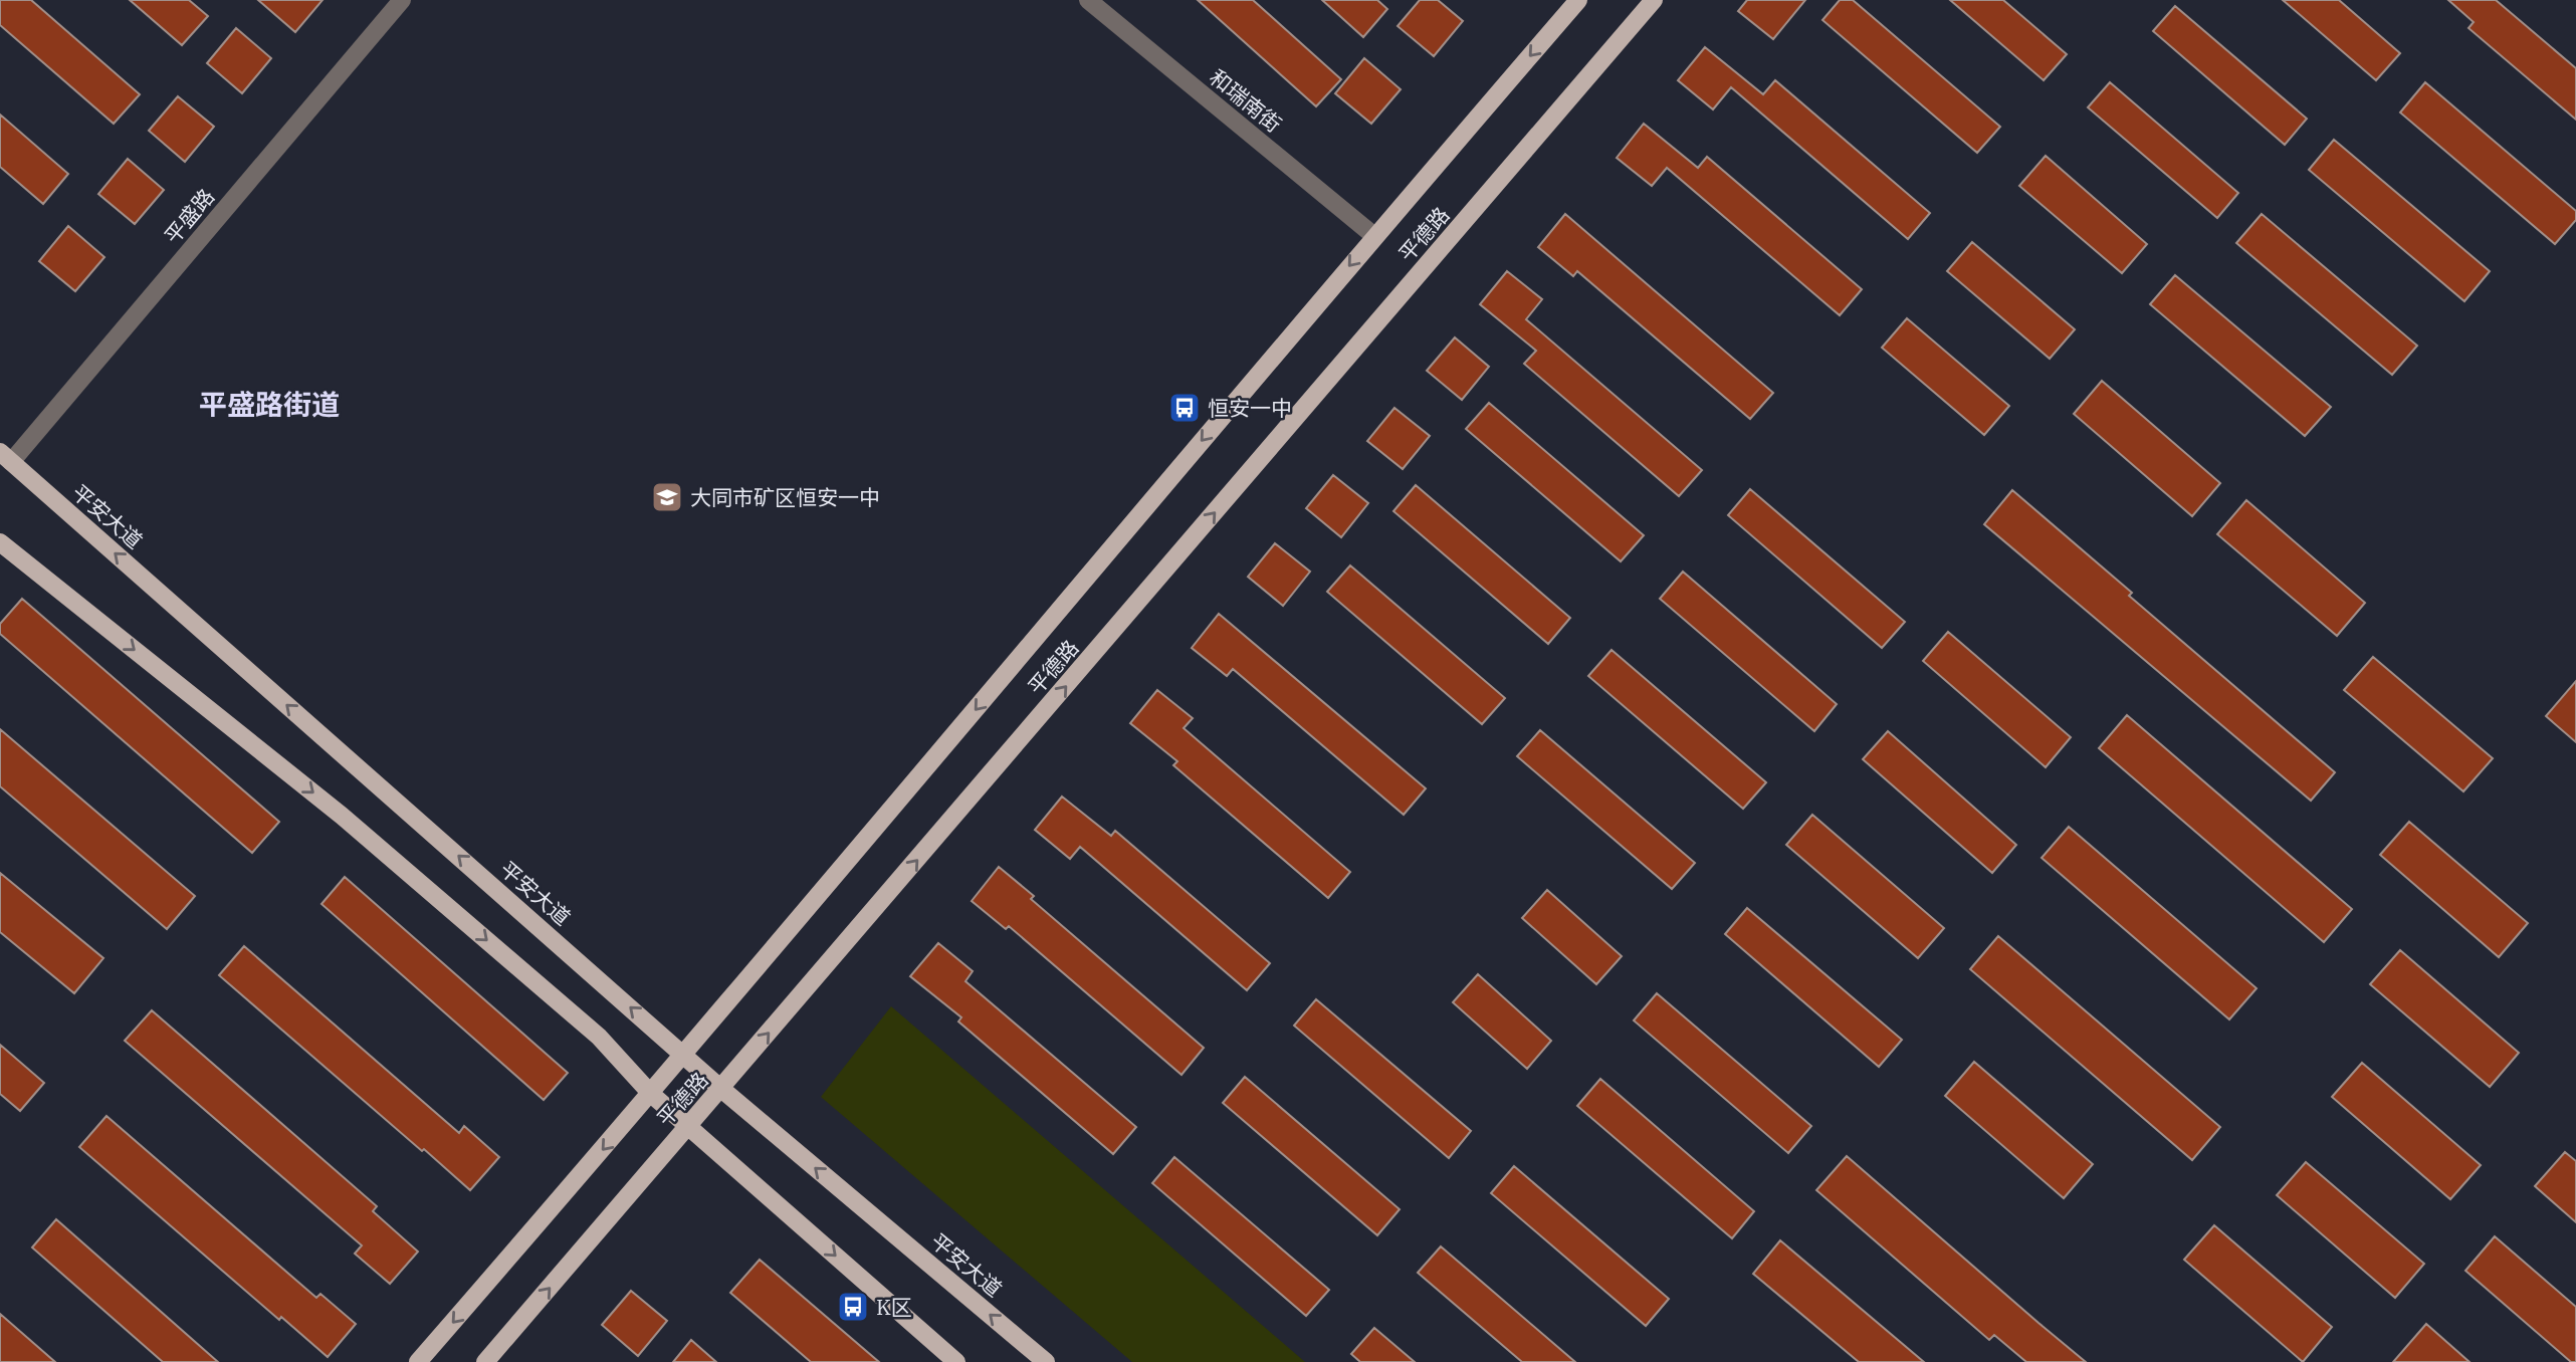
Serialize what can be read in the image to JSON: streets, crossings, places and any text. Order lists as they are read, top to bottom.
{
  "streets": {
    "main road": ["平德路", "平安大道"],
    "street": ["和瑞南街", "平盛路"]
  },
  "crossings": [
    ["和瑞南街", "平德路"],
    ["平盛路", "平安大道"],
    ["平德路", "平安大道"]
  ],
  "districts": ["平盛路街道"],
  "places": {
    "bus stop": ["恒安一中", "K区"],
    "school or university": ["大同市矿区恒安一中"]
  }
}
